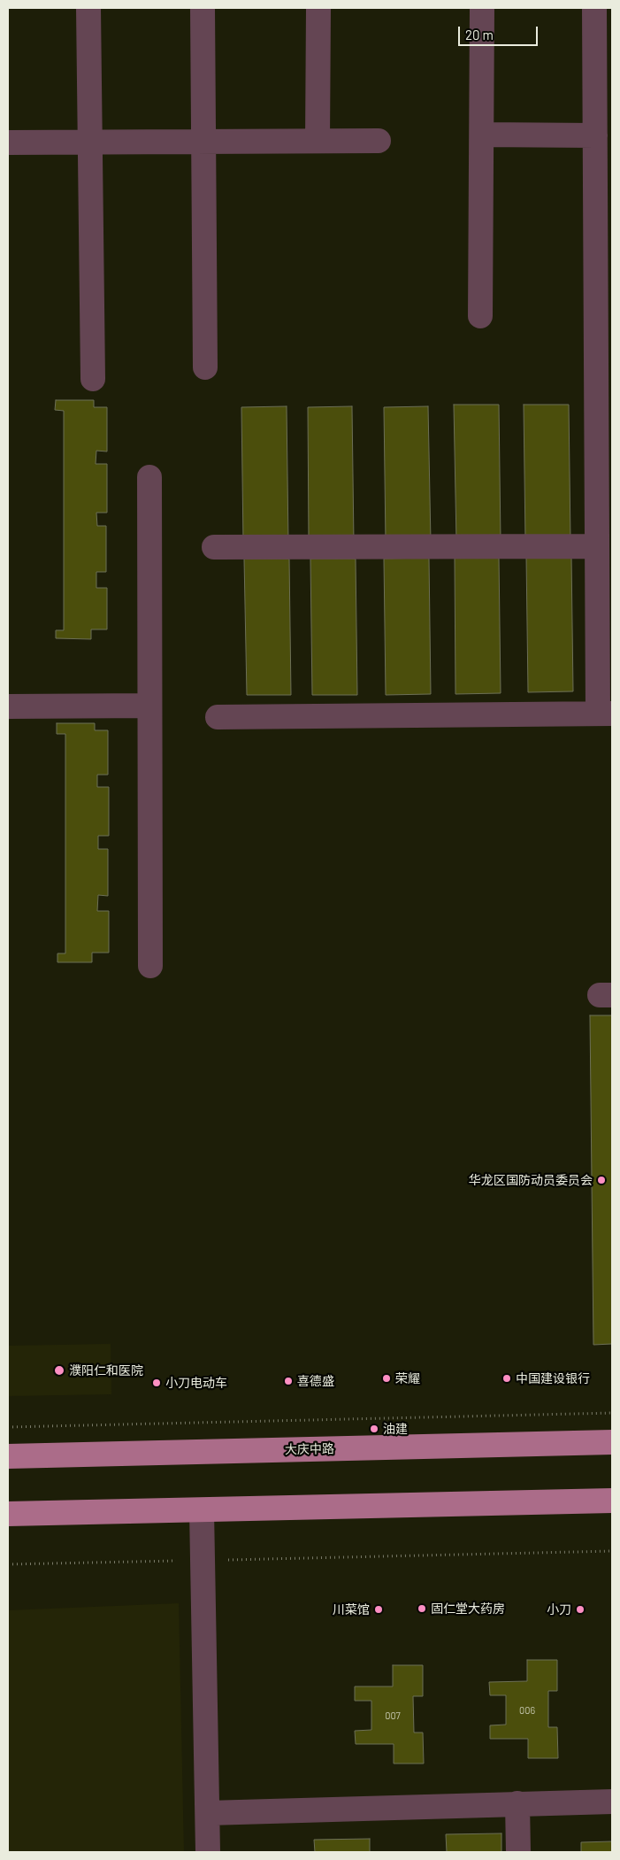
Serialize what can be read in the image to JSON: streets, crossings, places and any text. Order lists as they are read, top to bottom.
{
  "streets": {
    "main road": ["大庆中路"]
  },
  "places": [
    "华龙区国防动员委员会",
    "濮阳仁和医院",
    "荣耀",
    "中国建设银行",
    "喜德盛",
    "小刀电动车",
    "油建",
    "固仁堂大药房",
    "川菜馆",
    "小刀"
  ],
  "house_numbers": ["006", "007"],
  "scale_bar": "20 m"
}
